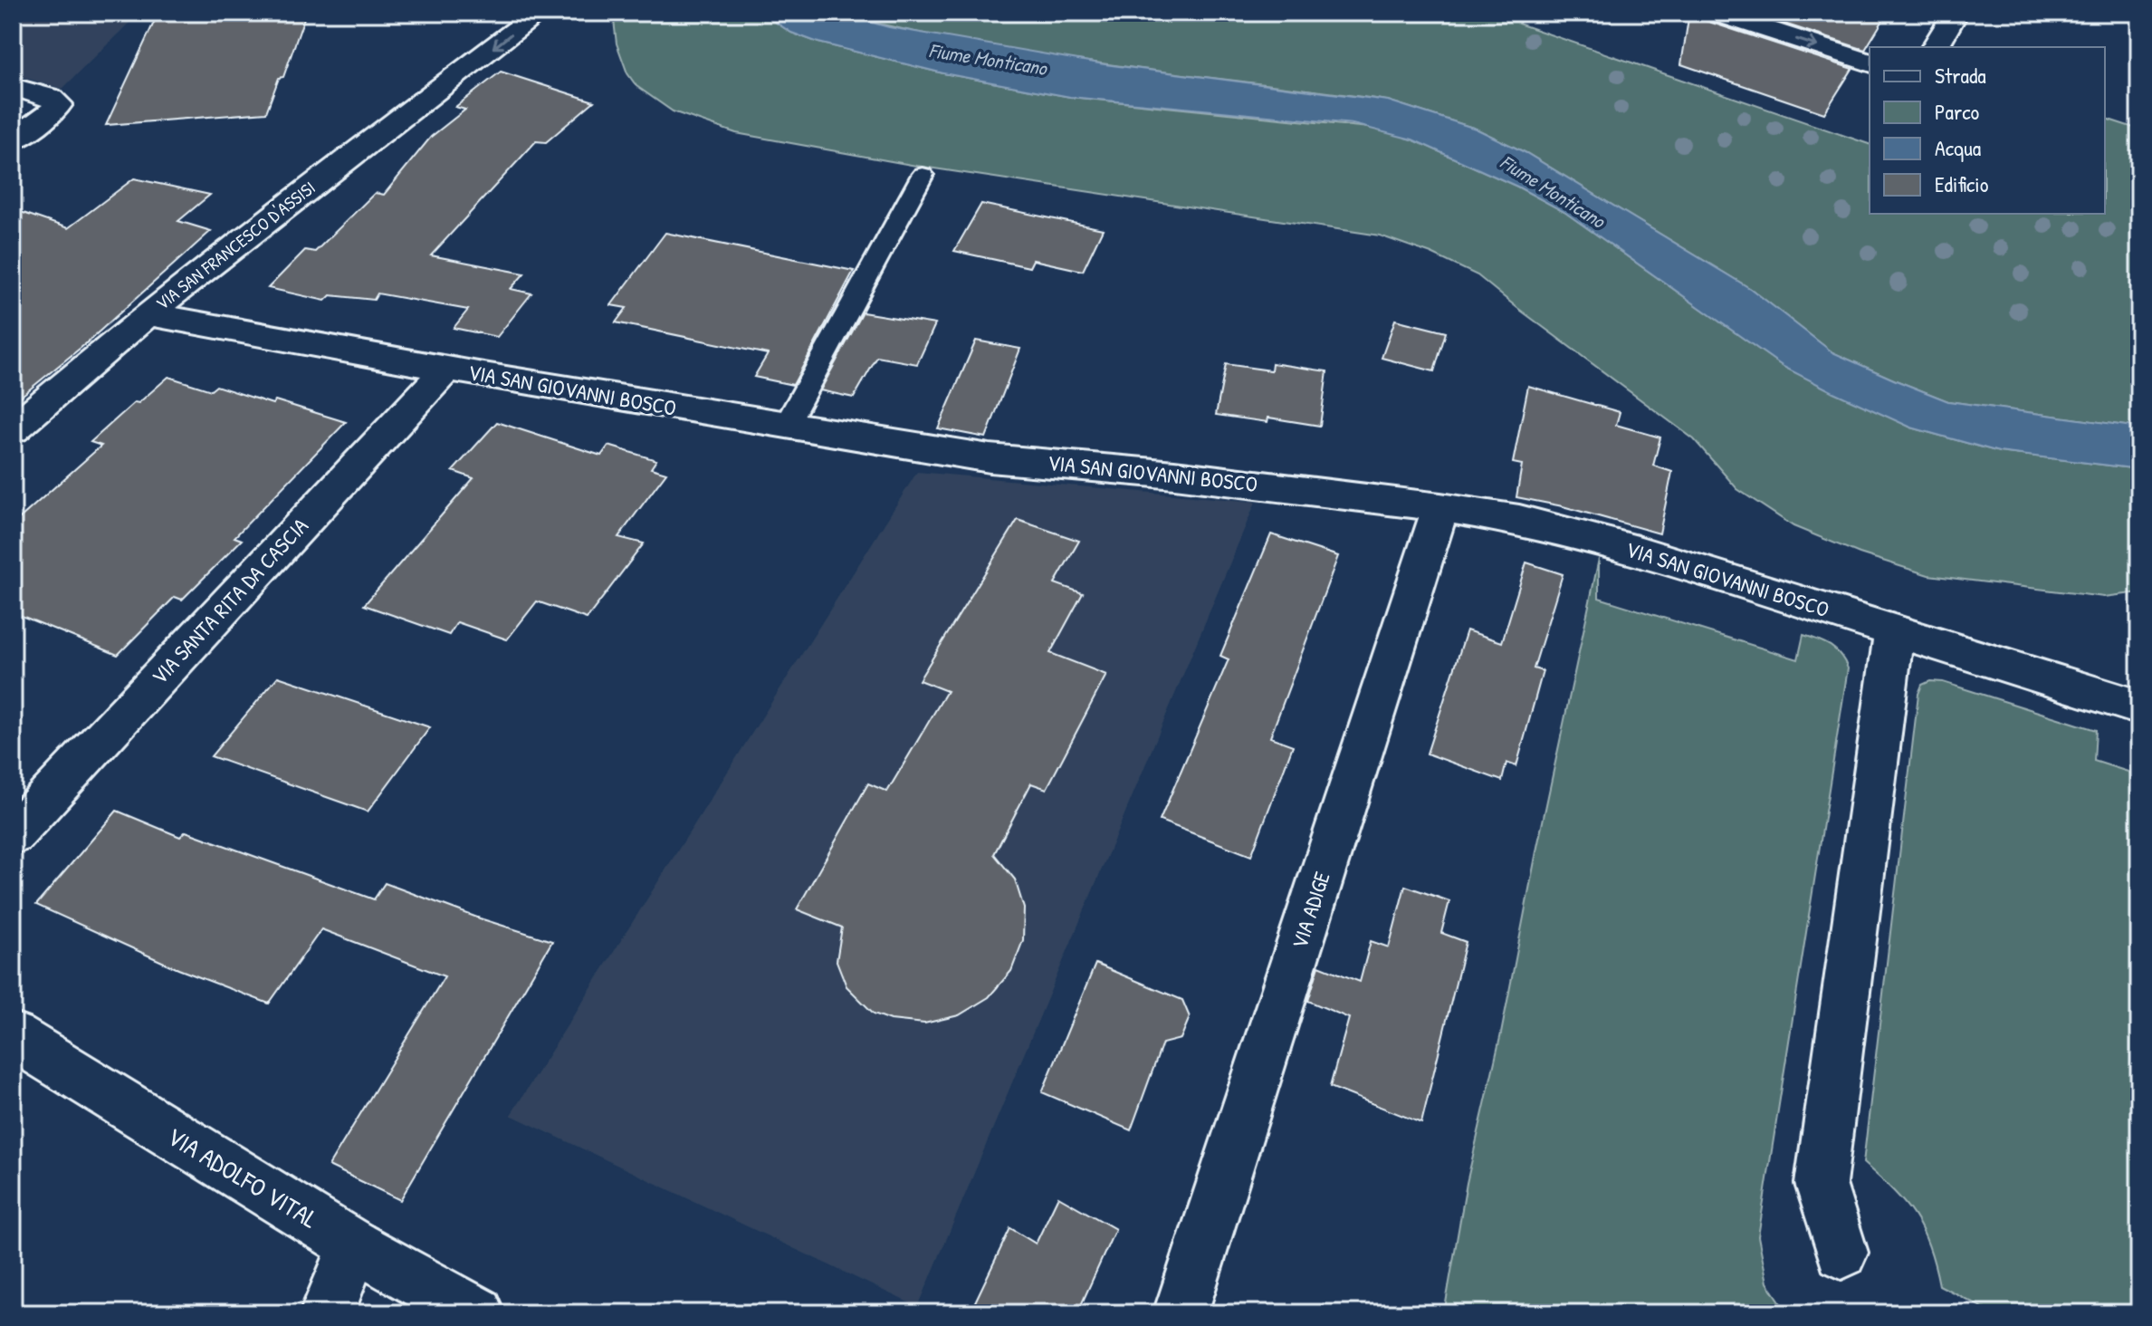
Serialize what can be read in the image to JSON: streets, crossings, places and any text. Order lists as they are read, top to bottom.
{
  "streets": {
    "street": [
      "VIA SAN FRANCESCO D'ASSISI",
      "VIA SAN GIOVANNI BOSCO",
      "VIA SANTA RITA DA CASCIA",
      "VIA ADIGE",
      "VIA ADOLFO VITAL"
    ]
  },
  "crossings": [
    ["VIA SAN FRANCESCO D'ASSISI", "VIA SAN GIOVANNI BOSCO"],
    ["VIA SAN GIOVANNI BOSCO", "VIA SANTA RITA DA CASCIA"],
    ["VIA SAN GIOVANNI BOSCO", "VIA ADIGE"]
  ],
  "one_way": ["VIA SAN FRANCESCO D'ASSISI"],
  "water": ["Fiume Monticano"],
  "legend": [
    "Strada",
    "Parco",
    "Acqua",
    "Edificio"
  ]
}
